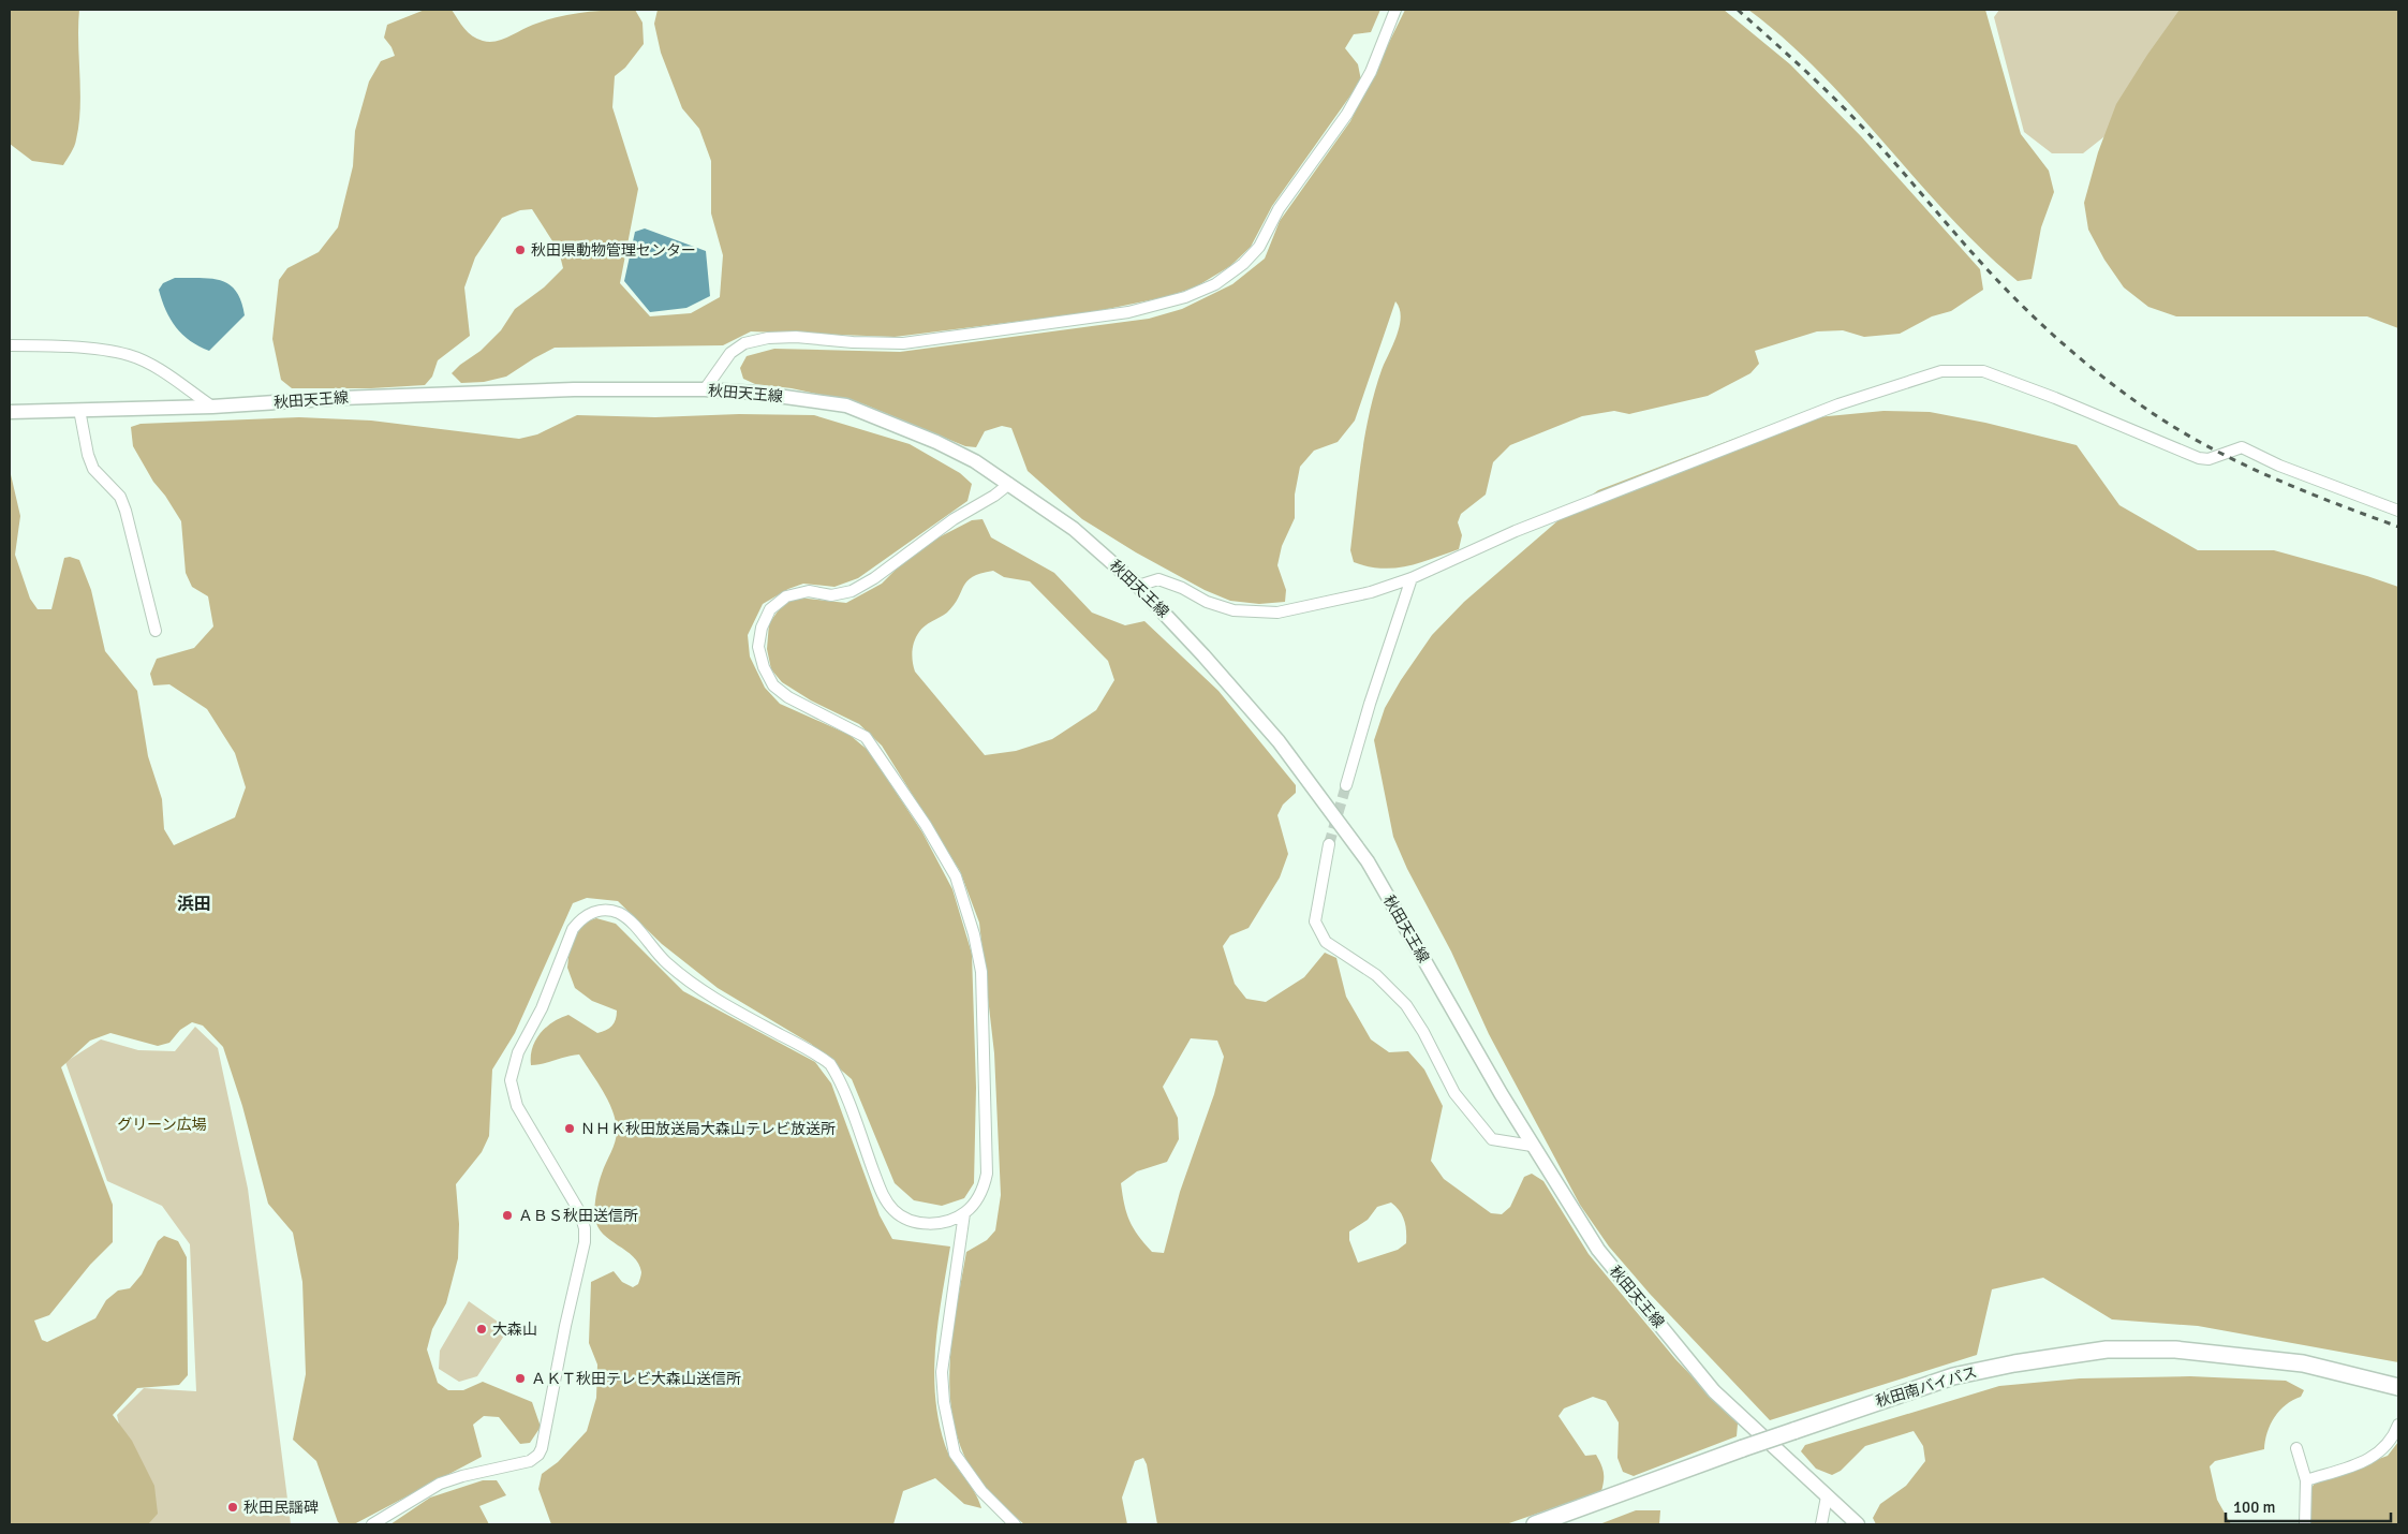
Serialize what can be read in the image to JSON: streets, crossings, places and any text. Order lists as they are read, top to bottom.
{
  "streets": {
    "highway": ["秋田南バイパス"],
    "main road": ["秋田天王線"]
  },
  "districts": ["浜田"],
  "parks": ["グリーン広場"],
  "places": [
    "秋田県動物管理センター",
    "ＮＨＫ秋田放送局大森山テレビ放送所",
    "ＡＢＳ秋田送信所",
    "大森山",
    "ＡＫＴ秋田テレビ大森山送信所",
    "秋田民謡碑"
  ],
  "scale_bar": "100 m"
}
